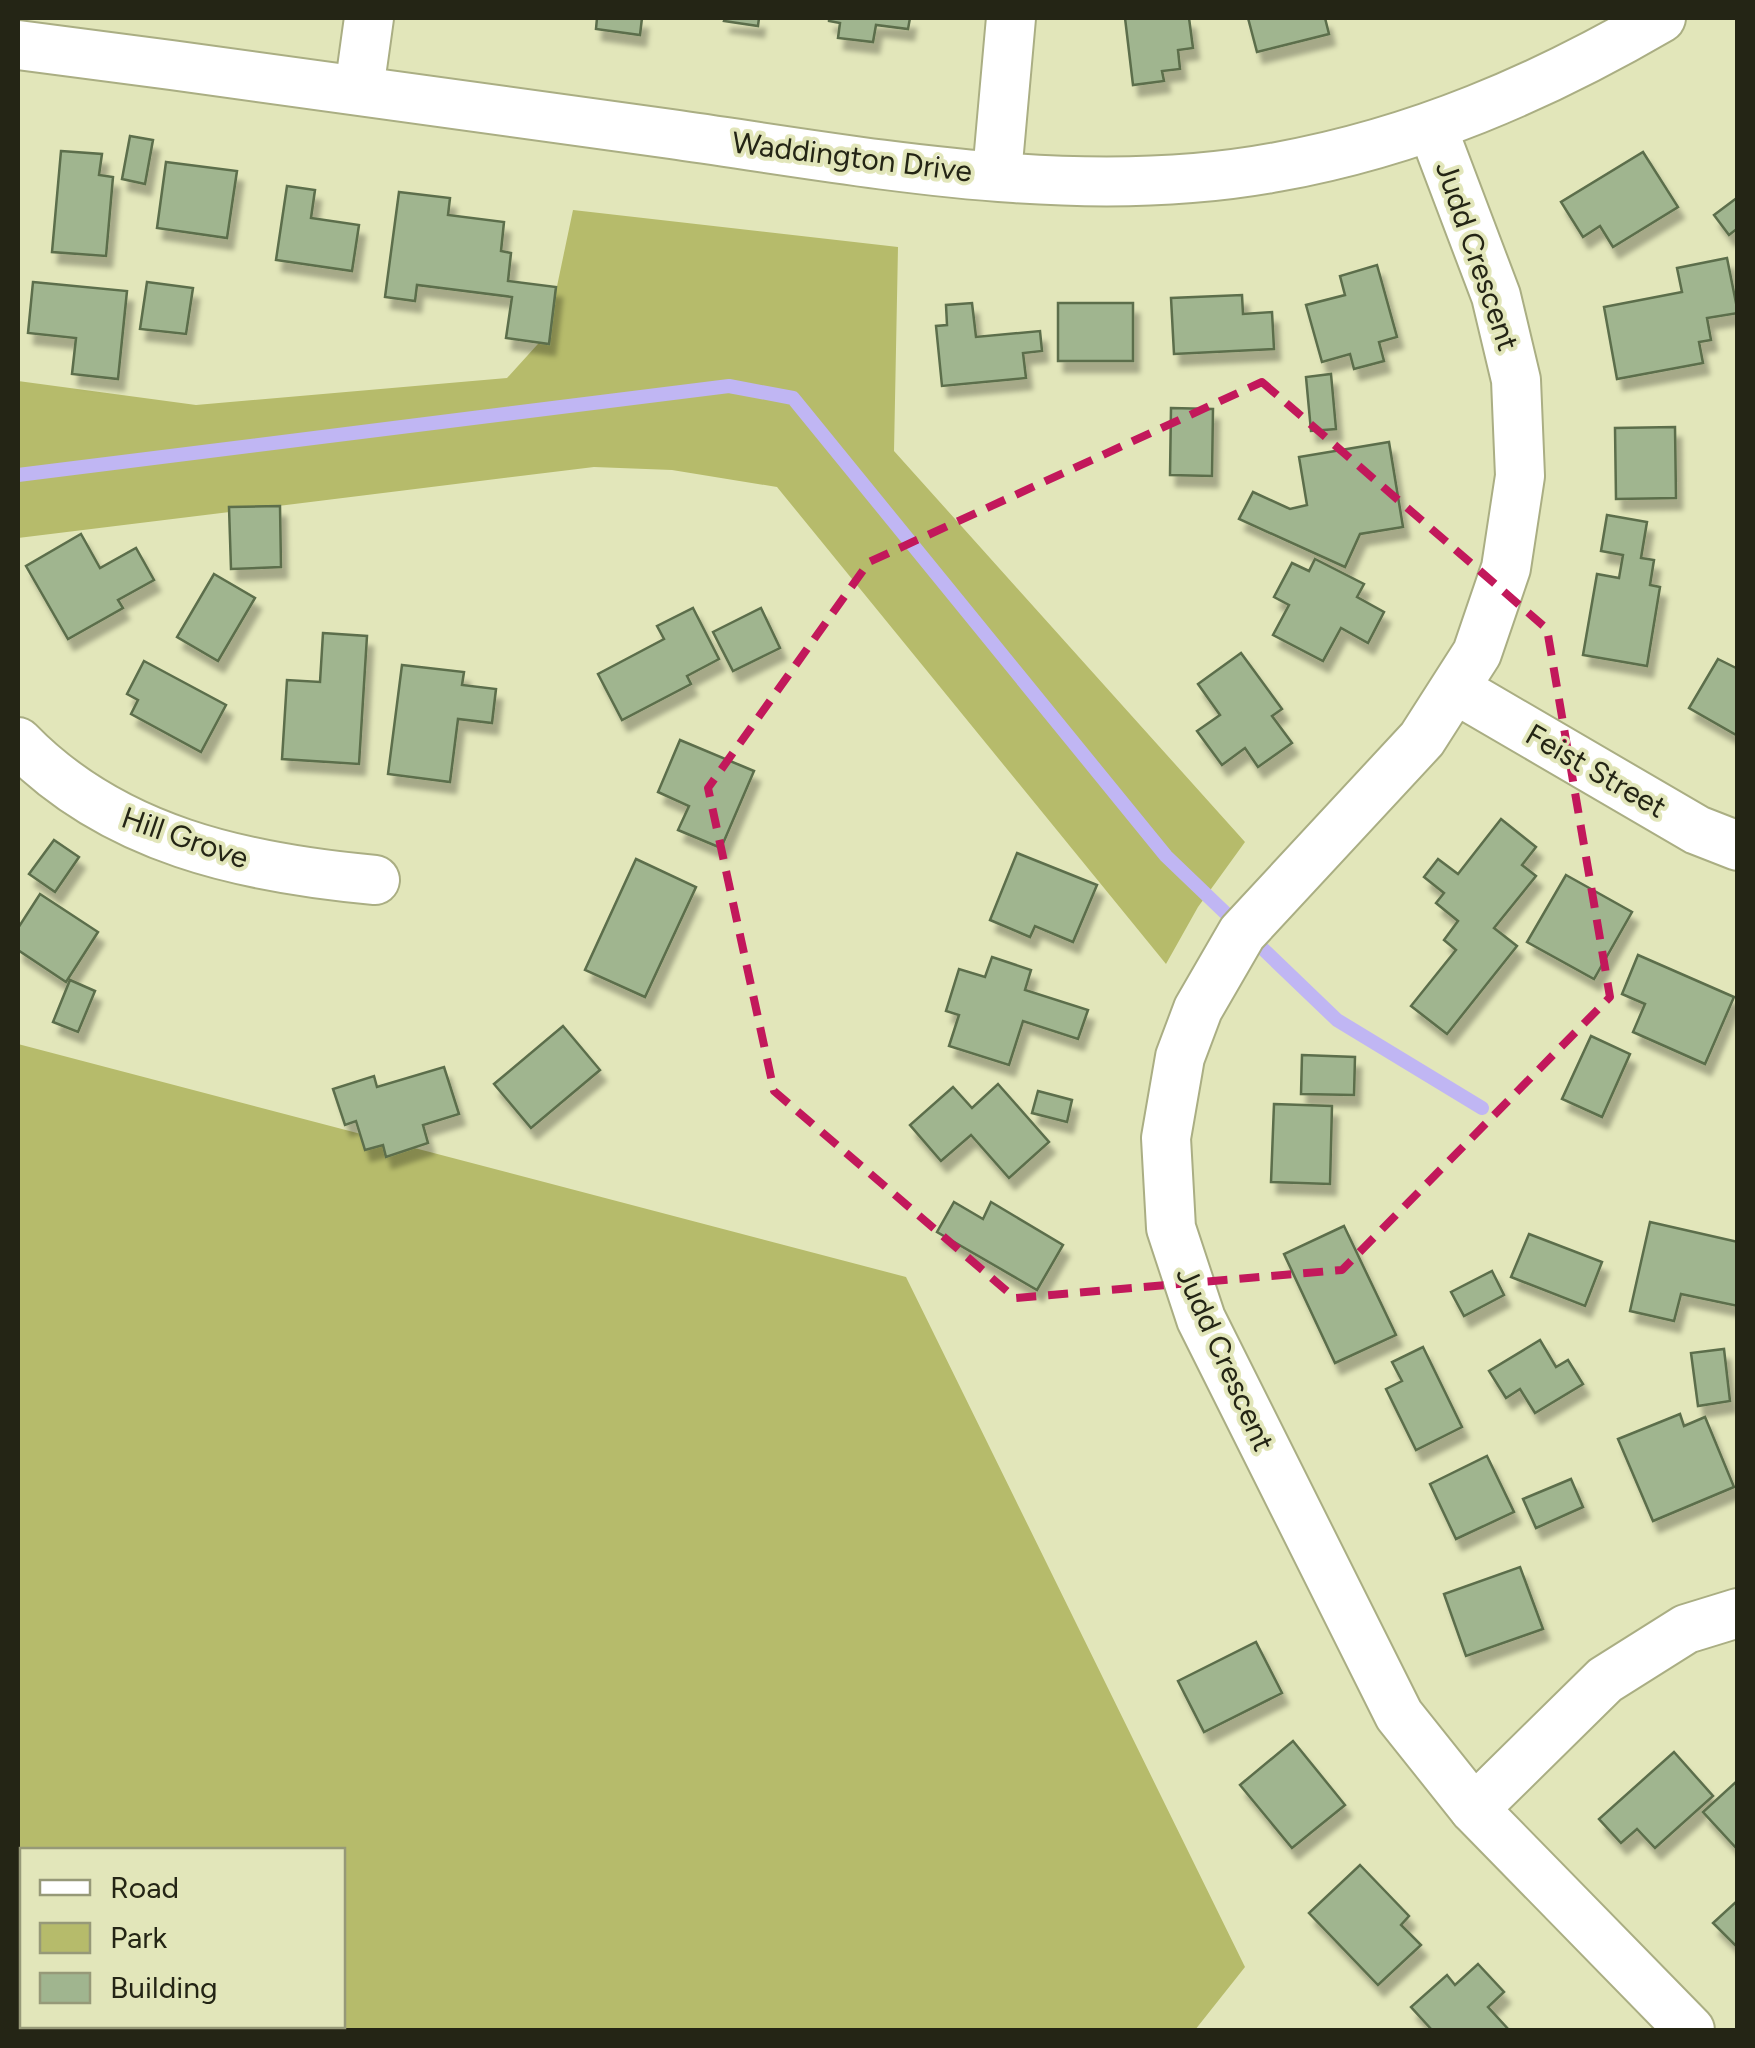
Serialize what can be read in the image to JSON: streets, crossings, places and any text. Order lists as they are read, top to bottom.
{
  "streets": {
    "street": [
      "Waddington Drive",
      "Judd Crescent",
      "Feist Street",
      "Hill Grove"
    ]
  },
  "crossings": [
    ["Waddington Drive", "Judd Crescent"],
    ["Judd Crescent", "Feist Street"]
  ],
  "legend": ["Road", "Park", "Building"]
}
